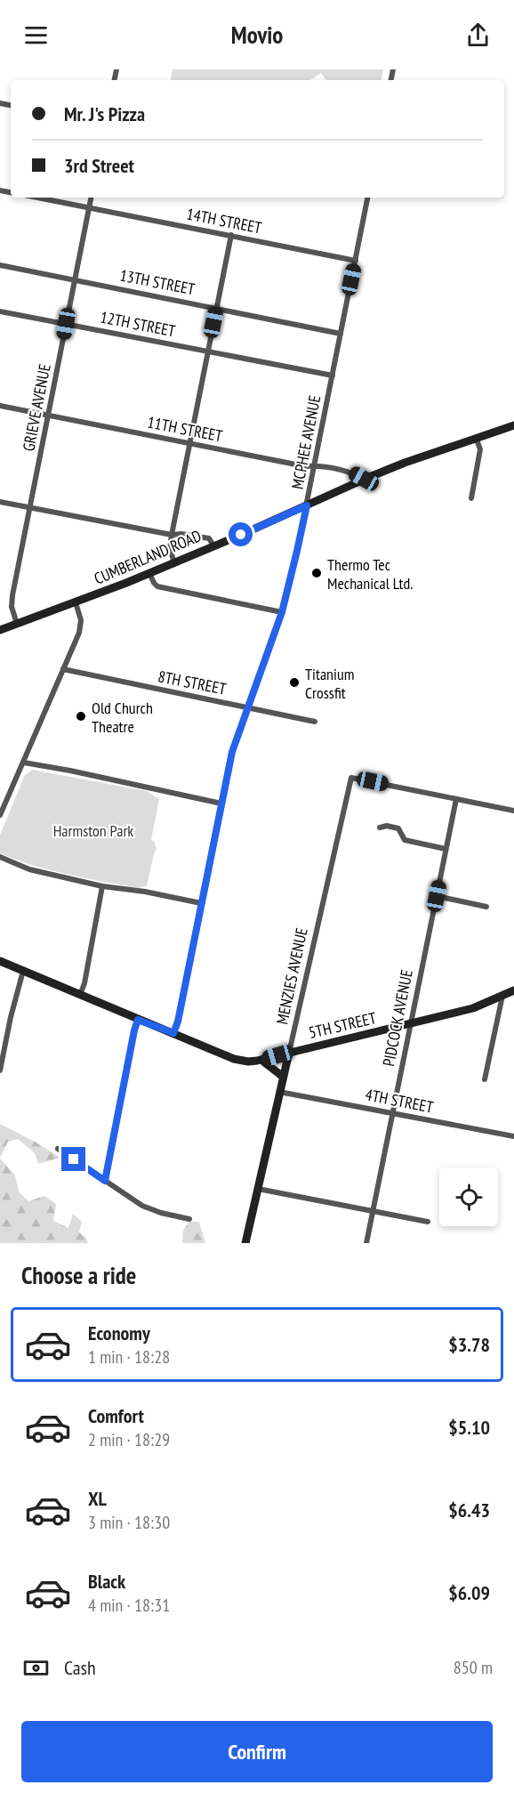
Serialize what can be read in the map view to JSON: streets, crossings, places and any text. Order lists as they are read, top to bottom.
{
  "streets": {
    "street": [
      "14TH STREET",
      "13TH STREET",
      "12TH STREET",
      "GRIEVE AVENUE",
      "11TH STREET",
      "MCPHEE AVENUE",
      "CUMBERLAND ROAD",
      "8TH STREET",
      "MENZIES AVENUE",
      "PIDCOCK AVENUE",
      "5TH STREET",
      "4TH STREET"
    ]
  },
  "crossings": [
    ["14TH STREET", "GRIEVE AVENUE"],
    ["14TH STREET", "MCPHEE AVENUE"],
    ["13TH STREET", "GRIEVE AVENUE"],
    ["13TH STREET", "MCPHEE AVENUE"],
    ["12TH STREET", "GRIEVE AVENUE"],
    ["12TH STREET", "MCPHEE AVENUE"],
    ["GRIEVE AVENUE", "11TH STREET"],
    ["GRIEVE AVENUE", "CUMBERLAND ROAD"],
    ["11TH STREET", "MCPHEE AVENUE"],
    ["11TH STREET", "CUMBERLAND ROAD"],
    ["MCPHEE AVENUE", "CUMBERLAND ROAD"],
    ["MCPHEE AVENUE", "8TH STREET"],
    ["MCPHEE AVENUE", "5TH STREET"],
    ["MENZIES AVENUE", "PIDCOCK AVENUE"],
    ["MENZIES AVENUE", "5TH STREET"],
    ["MENZIES AVENUE", "4TH STREET"],
    ["PIDCOCK AVENUE", "5TH STREET"],
    ["PIDCOCK AVENUE", "4TH STREET"]
  ],
  "parks": ["Harmston Park"],
  "places": ["Thermo Tec Mechanical Ltd.", "Titanium Crossfit", "Old Church Theatre"],
  "page": {
    "header": "Movio",
    "banner": ["Mr. J's Pizza", "3rd Street"],
    "heading": "Choose a ride",
    "list": [
      {
        "name": "Economy",
        "note": "1 min · 18:28",
        "value": "$3.78"
      },
      {
        "name": "Comfort",
        "note": "2 min · 18:29",
        "value": "$5.10"
      },
      {
        "name": "XL",
        "note": "3 min · 18:30",
        "value": "$6.43"
      },
      {
        "name": "Black",
        "note": "4 min · 18:31",
        "value": "$6.09"
      }
    ],
    "pay": ["Cash", "850 m"],
    "buttons": "Confirm"
  }
}
